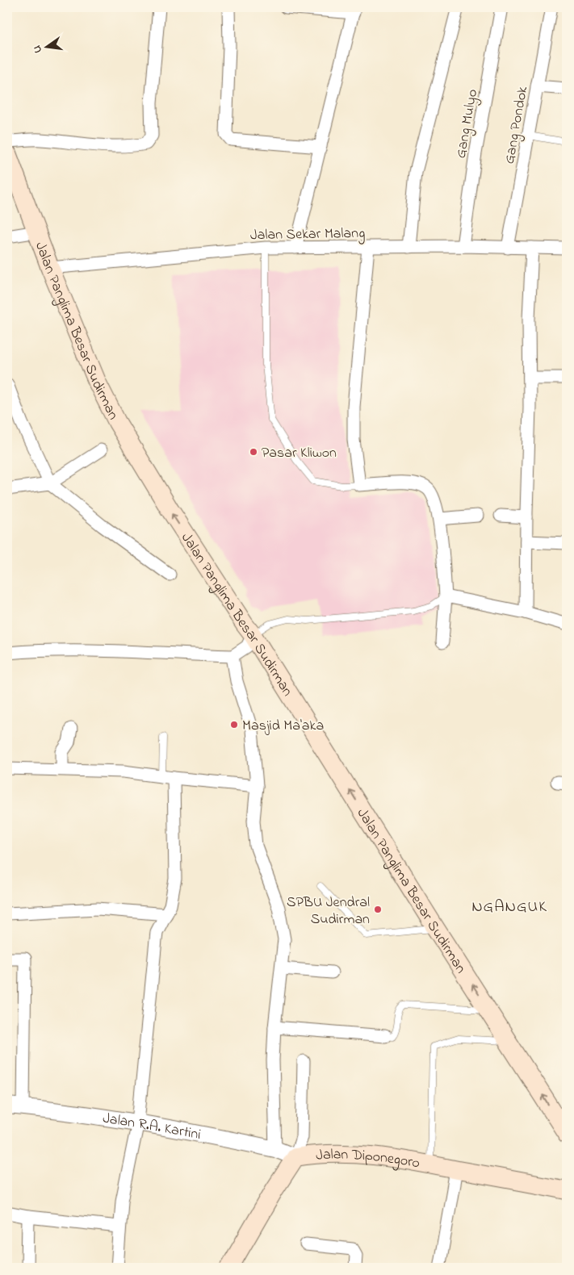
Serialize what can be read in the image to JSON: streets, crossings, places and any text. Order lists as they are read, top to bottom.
{
  "streets": {
    "main road": ["Jalan Panglima Besar Sudirman", "Jalan Diponegoro"],
    "street": [
      "Gang Mulyo",
      "Gang Pondok",
      "Jalan Sekar Malang",
      "Jalan R.A. Kartini"
    ]
  },
  "crossings": [
    ["Gang Mulyo", "Jalan Sekar Malang"],
    ["Gang Pondok", "Jalan Sekar Malang"],
    ["Jalan Sekar Malang", "Jalan Panglima Besar Sudirman"],
    ["Jalan R.A. Kartini", "Jalan Diponegoro"]
  ],
  "one_way": ["Jalan Panglima Besar Sudirman"],
  "districts": ["NGANGUK"],
  "places": ["Pasar Kliwon", "Masjid Ma'aka", "SPBU Jendral Sudirman"],
  "north": "left"
}
